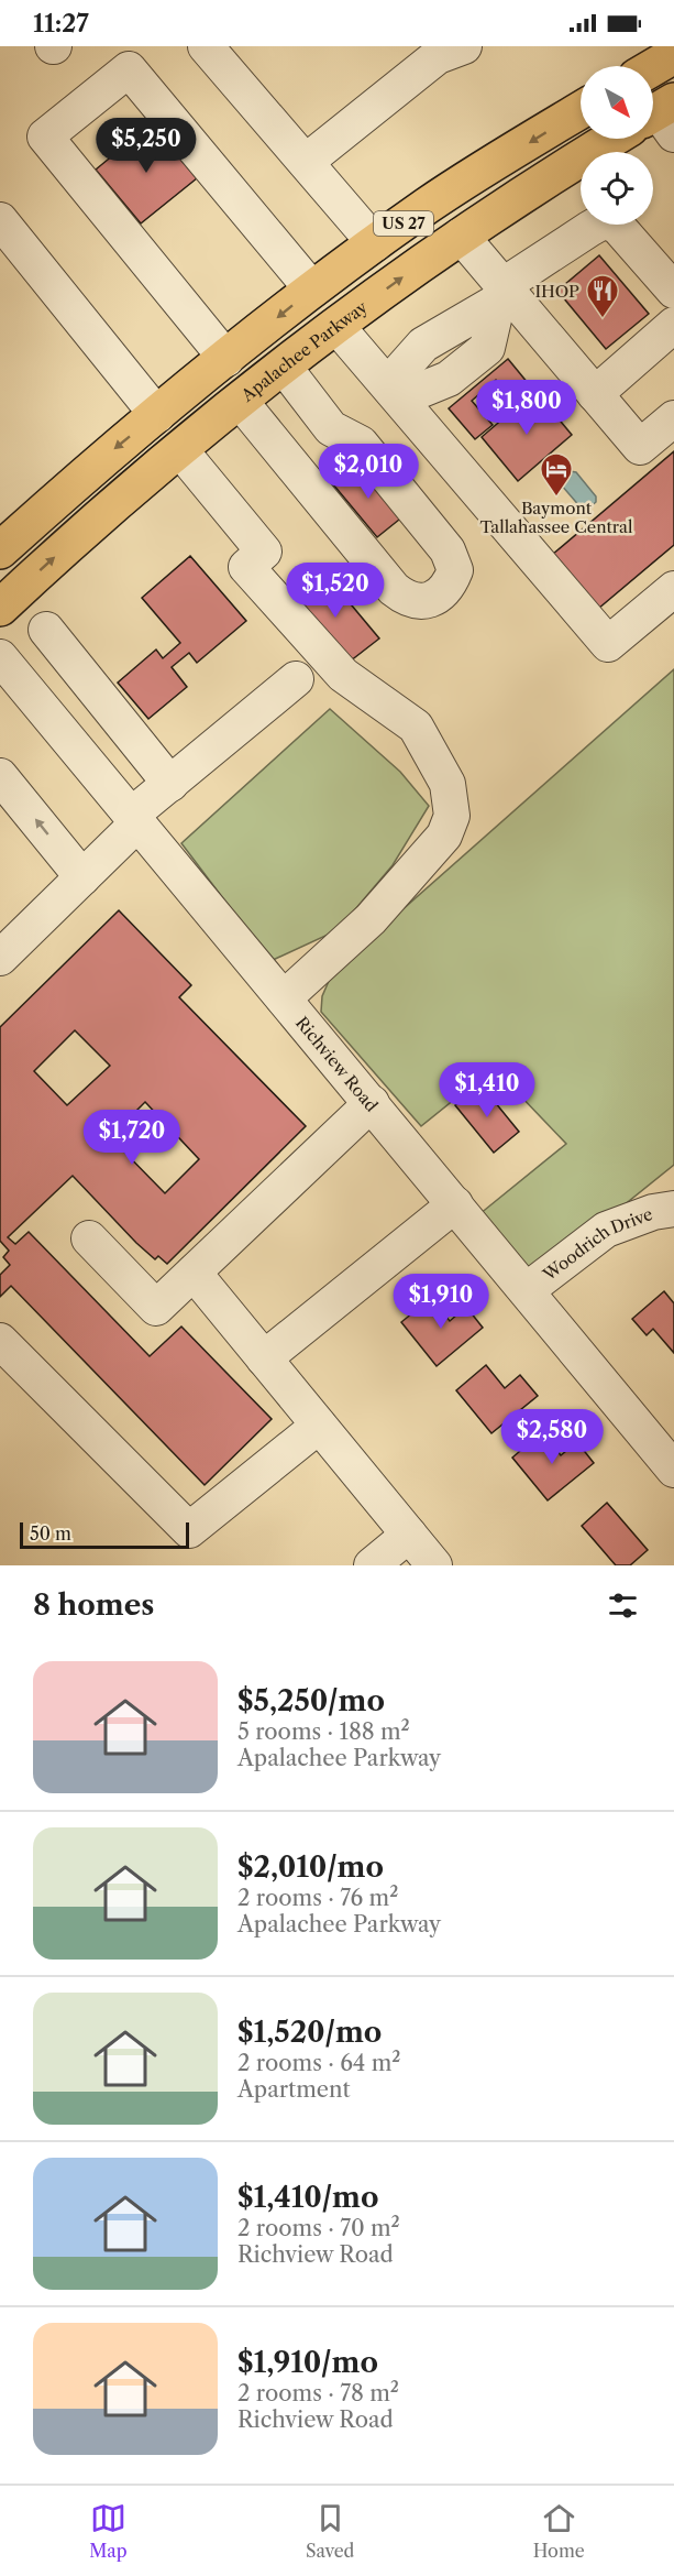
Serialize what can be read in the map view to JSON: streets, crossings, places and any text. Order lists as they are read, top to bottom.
{
  "streets": {
    "main road": ["US 27", "Apalachee Parkway"],
    "street": ["Richview Road", "Woodrich Drive"]
  },
  "crossings": [
    ["Richview Road", "Woodrich Drive"]
  ],
  "places": {
    "restaurant": ["IHOP"],
    "hotel": ["Baymont Tallahassee Central"]
  },
  "scale_bar": "50 m",
  "north": "bottom right",
  "page": {
    "status": "11:27",
    "price": [
      "$5,250",
      "$1,800",
      "$2,010",
      "$1,520",
      "$1,410",
      "$1,720",
      "$1,910",
      "$2,580"
    ],
    "scale": "50 m",
    "heading": "8 homes",
    "list": [
      {
        "name": "$5,250/mo",
        "note": "5 rooms · 188 m² · Apalachee Parkway"
      },
      {
        "name": "$2,010/mo",
        "note": "2 rooms · 76 m² · Apalachee Parkway"
      },
      {
        "name": "$1,520/mo",
        "note": "2 rooms · 64 m² · Apartment"
      },
      {
        "name": "$1,410/mo",
        "note": "2 rooms · 70 m² · Richview Road"
      },
      {
        "name": "$1,910/mo",
        "note": "2 rooms · 78 m² · Richview Road"
      }
    ],
    "tabs": ["Map", "Saved", "Home"]
  }
}
